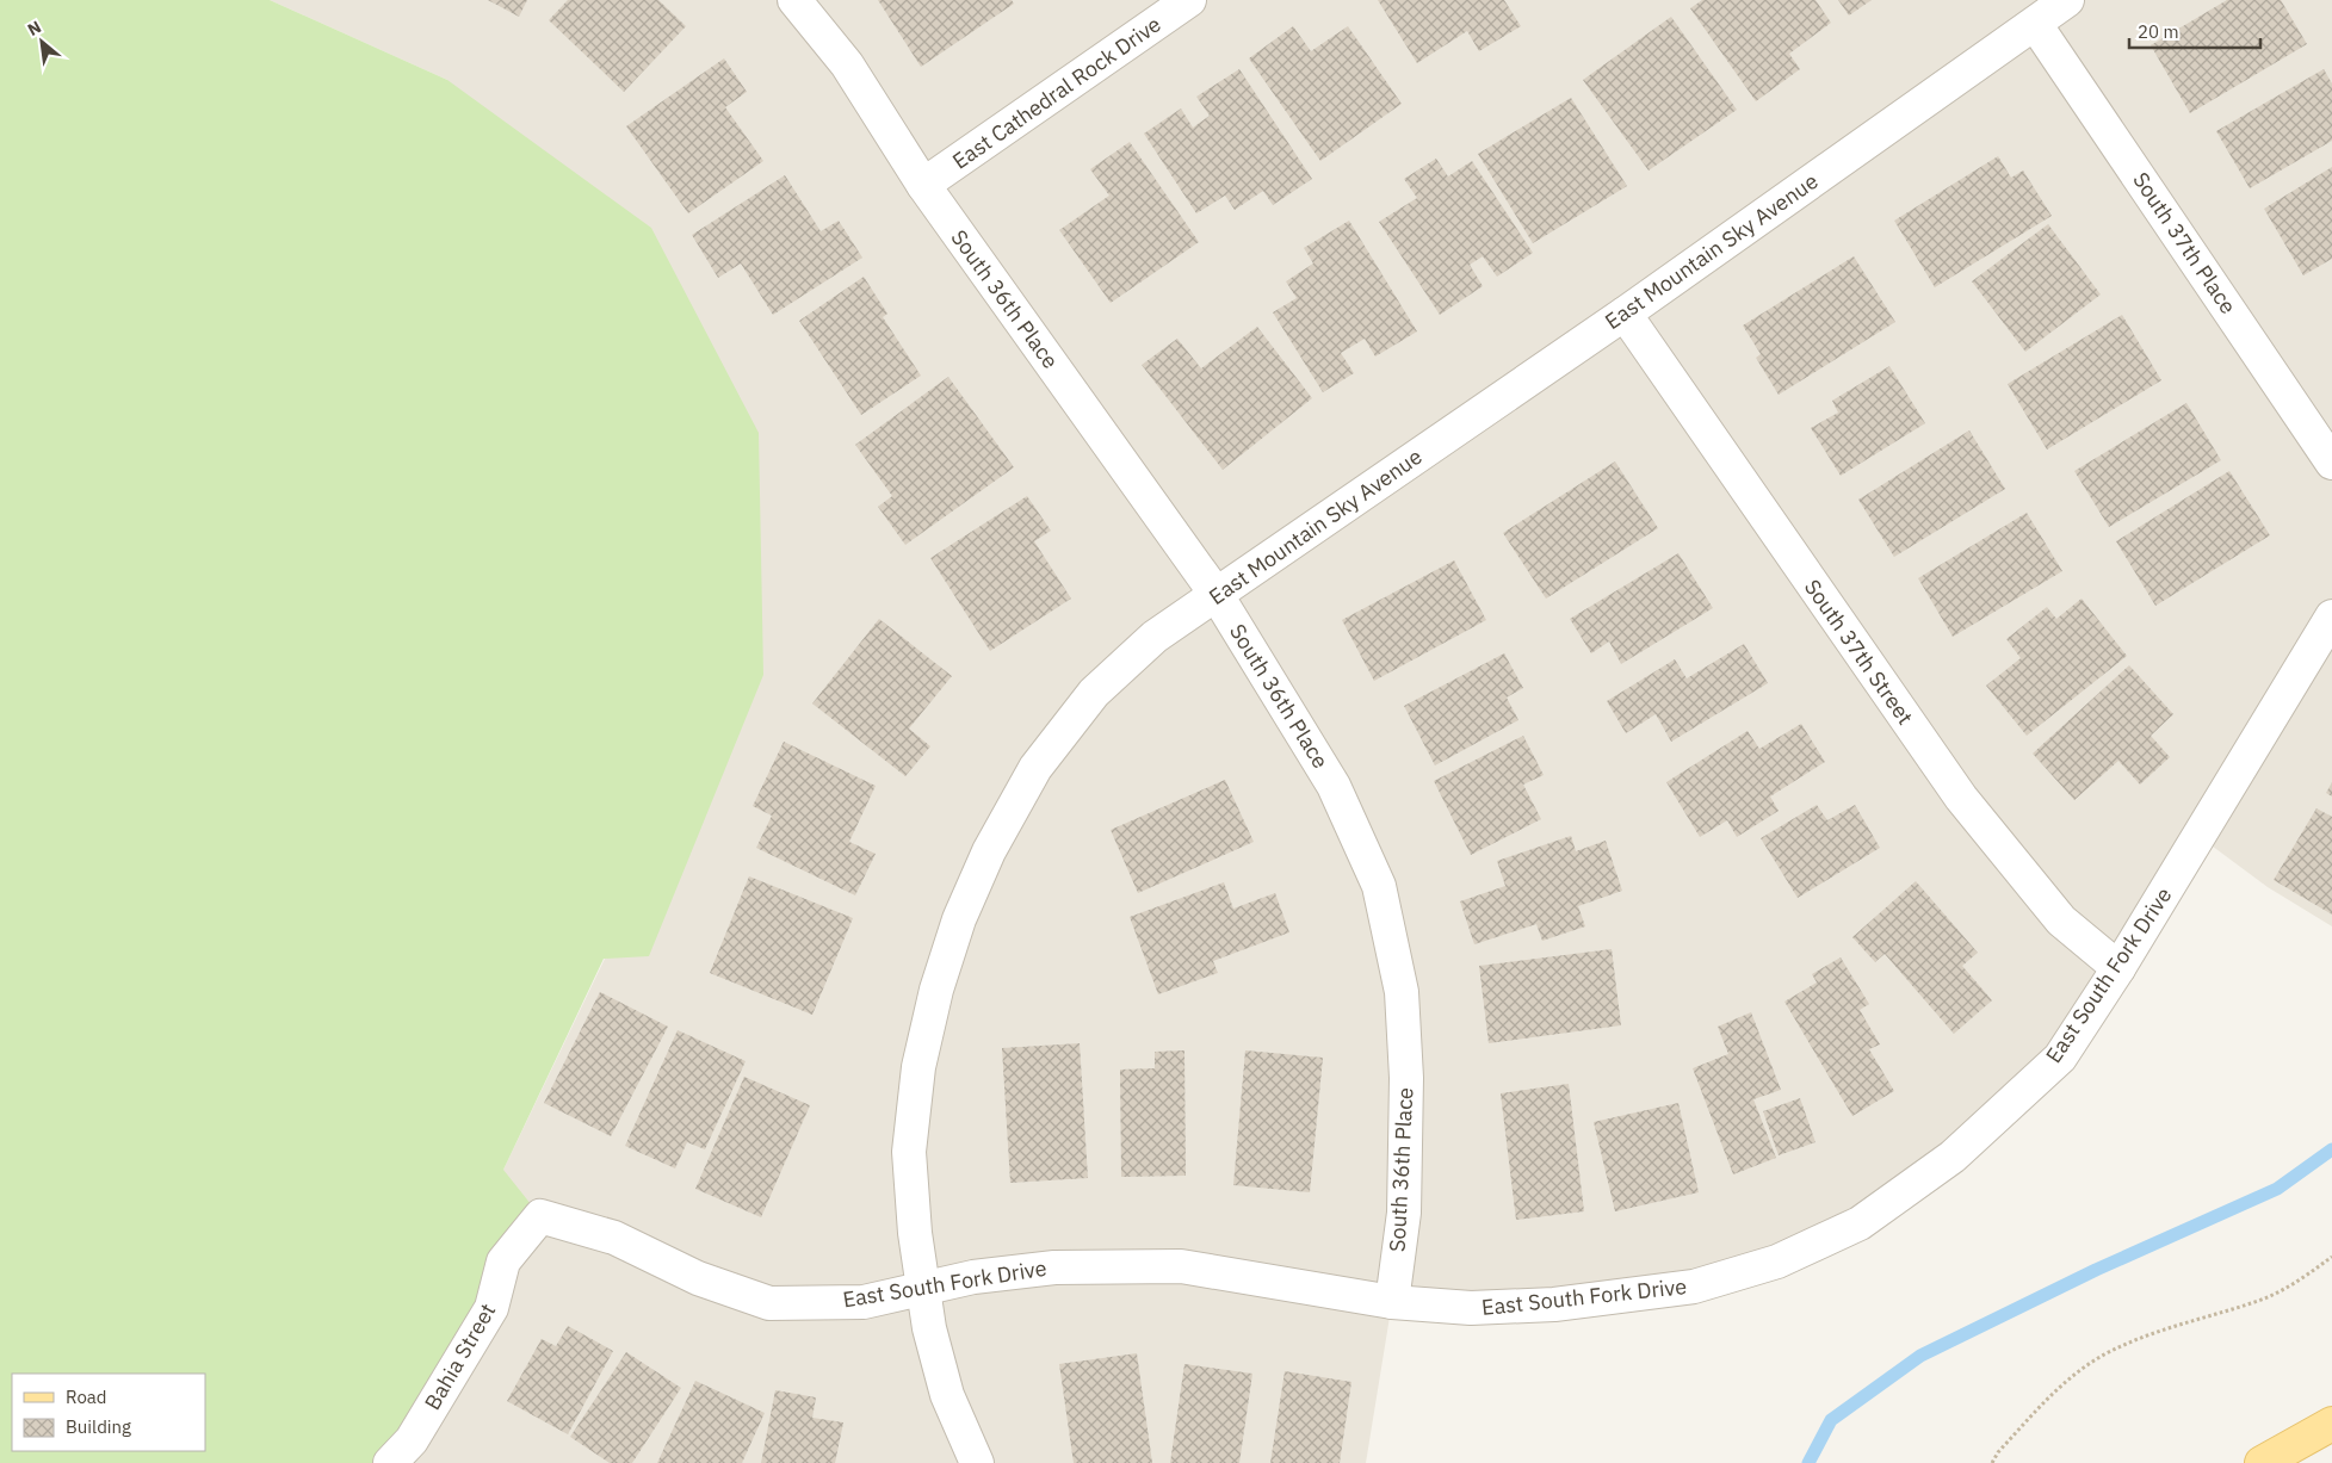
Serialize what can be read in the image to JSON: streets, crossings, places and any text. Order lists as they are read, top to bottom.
{
  "streets": {
    "street": [
      "East Cathedral Rock Drive",
      "South 37th Place",
      "East Mountain Sky Avenue",
      "South 36th Place",
      "South 37th Street",
      "East South Fork Drive",
      "Bahia Street"
    ]
  },
  "crossings": [
    ["East Cathedral Rock Drive", "South 36th Place"],
    ["South 37th Place", "East Mountain Sky Avenue"],
    ["East Mountain Sky Avenue", "South 36th Place"],
    ["East Mountain Sky Avenue", "South 37th Street"],
    ["East Mountain Sky Avenue", "East South Fork Drive"],
    ["South 36th Place", "East South Fork Drive"],
    ["South 37th Street", "East South Fork Drive"],
    ["East South Fork Drive", "Bahia Street"]
  ],
  "legend": ["Road", "Building"],
  "scale_bar": "20 m",
  "north": "top left"
}
